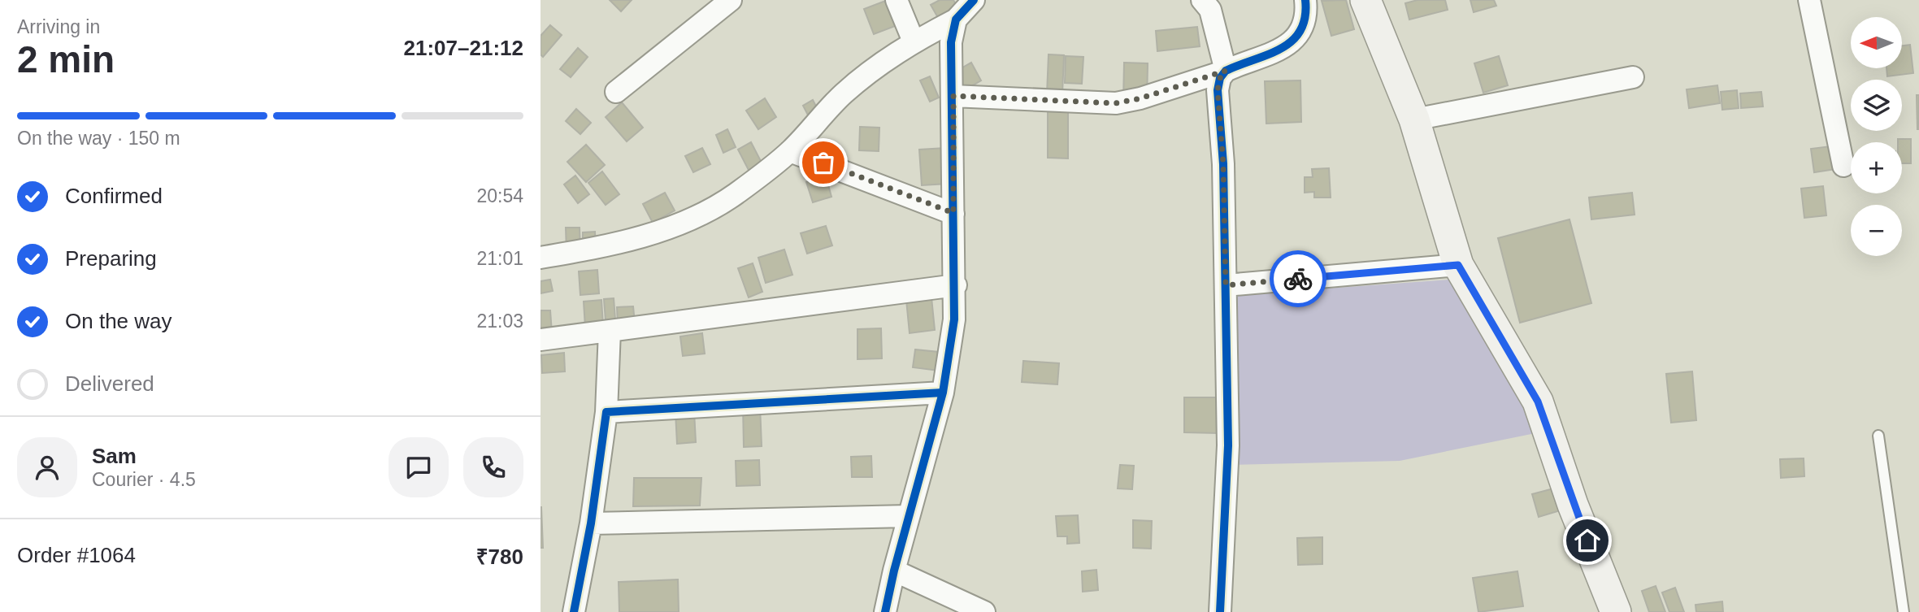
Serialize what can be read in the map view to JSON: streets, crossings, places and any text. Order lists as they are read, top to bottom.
{
  "north": "left",
  "page": {
    "heading": ["2 min", "Arriving in", "21:07–21:12"],
    "panel": [
      "Sam",
      "Courier · 4.5",
      "Order #1064",
      "₹780"
    ],
    "map_buttons": ["+", "−"],
    "bar": "On the way · 150 m",
    "list": [
      ["Confirmed", "20:54"],
      ["Preparing", "21:01"],
      ["On the way", "21:03"],
      "Delivered"
    ]
  }
}
